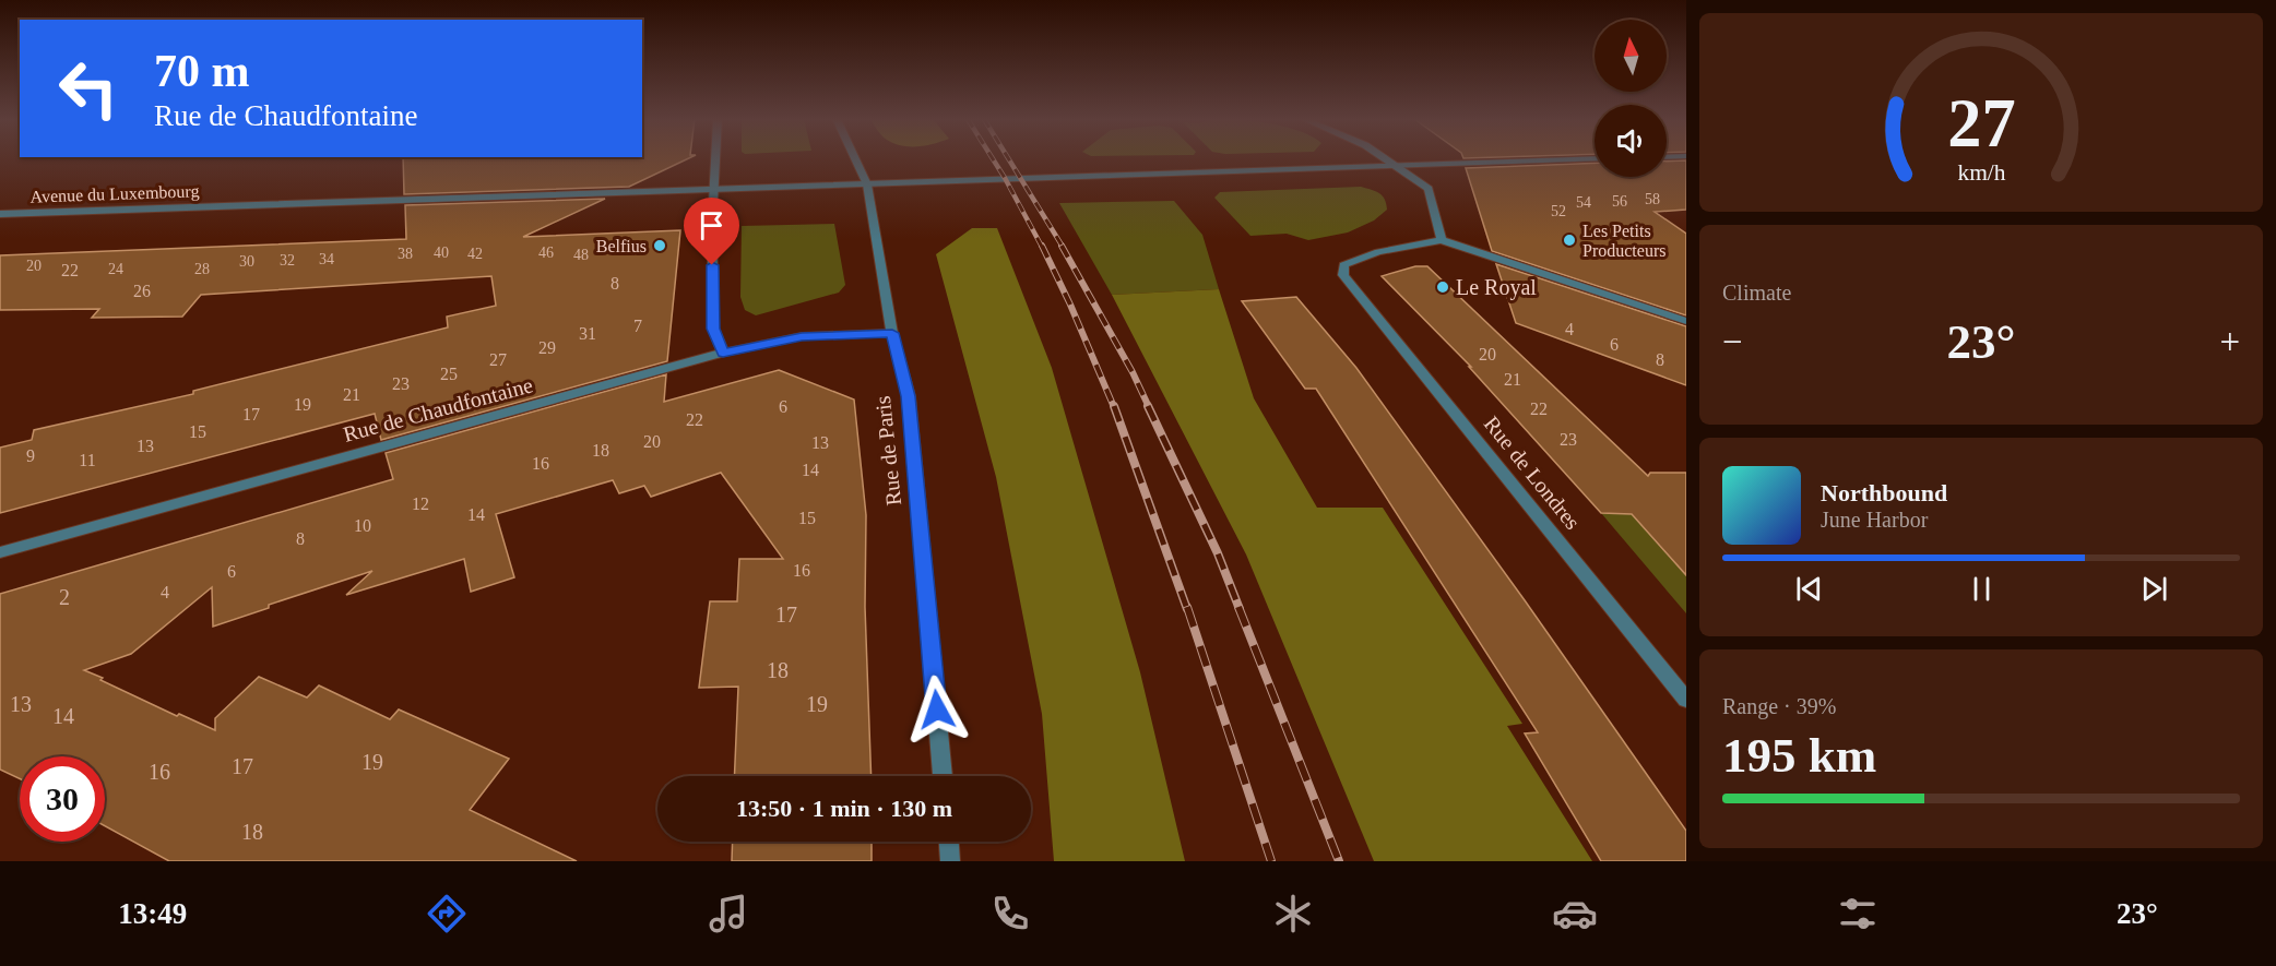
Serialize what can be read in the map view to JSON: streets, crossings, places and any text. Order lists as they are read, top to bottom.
{
  "streets": {
    "street": [
      "Avenue du Luxembourg",
      "Rue de Chaudfontaine",
      "Rue de Paris",
      "Rue de Londres"
    ]
  },
  "crossings": [
    ["Avenue du Luxembourg", "Rue de Paris"],
    ["Rue de Chaudfontaine", "Rue de Paris"]
  ],
  "places": ["Les Petits Producteurs", "Belfius", "Le Royal"],
  "house_numbers": [
    "58",
    "56",
    "54",
    "52",
    "40",
    "46",
    "38",
    "42",
    "48",
    "34",
    "32",
    "30",
    "20",
    "24",
    "28",
    "22",
    "8",
    "26",
    "7",
    "4",
    "31",
    "6",
    "29",
    "20",
    "27",
    "8",
    "25",
    "21",
    "23",
    "21",
    "19",
    "6",
    "22",
    "17",
    "22",
    "15",
    "23",
    "20",
    "13",
    "13",
    "18",
    "9",
    "11",
    "16",
    "14",
    "12",
    "14",
    "15",
    "10",
    "8",
    "16",
    "6",
    "4",
    "2",
    "17",
    "18",
    "13",
    "19",
    "14",
    "19",
    "17",
    "16",
    "18"
  ],
  "north": "top",
  "page": {
    "turn": ["70 m", "Rue de Chaudfontaine"],
    "tile": [
      "Climate",
      ["Range · 39%", "195 km"]
    ],
    "heat": ["−", "23°", "+"],
    "song": ["Northbound", "June Harbor"],
    "limit": "30",
    "trip": "13:50 · 1 min · 130 m",
    "tabs": ["13:49", "23°"],
    "gauge": ["27", "km/h"]
  }
}
